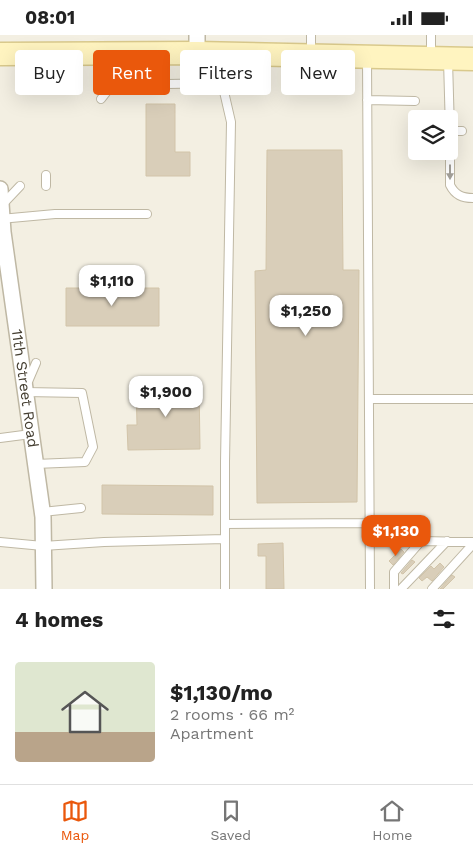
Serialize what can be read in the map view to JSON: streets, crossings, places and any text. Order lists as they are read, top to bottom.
{
  "streets": {
    "street": ["11th Street Road"]
  },
  "page": {
    "status": "08:01",
    "chip": [
      "Buy",
      "Rent",
      "Filters",
      "New"
    ],
    "price": [
      "$1,110",
      "$1,250",
      "$1,900",
      "$1,130"
    ],
    "heading": "4 homes",
    "list": [
      {
        "name": "$1,130/mo",
        "note": "2 rooms · 66 m² · Apartment"
      }
    ],
    "tabs": ["Map", "Saved", "Home"]
  }
}
